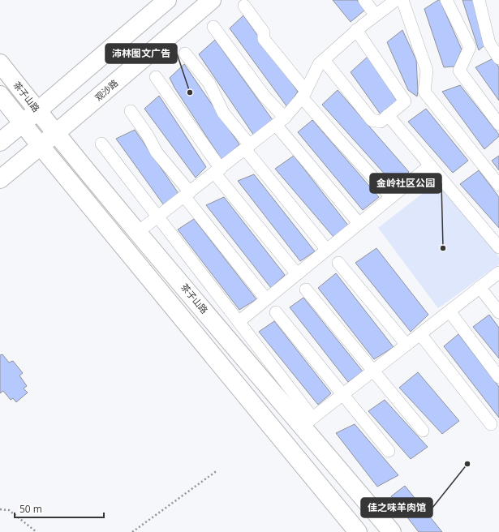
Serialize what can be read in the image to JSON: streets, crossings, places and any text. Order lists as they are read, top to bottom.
{
  "streets": {
    "main road": ["观沙路", "茶子山路"]
  },
  "crossings": [
    ["观沙路", "茶子山路"]
  ],
  "places": ["沛林图文广告", "金岭社区公园", "佳之味羊肉馆"],
  "scale_bar": "50 m"
}
